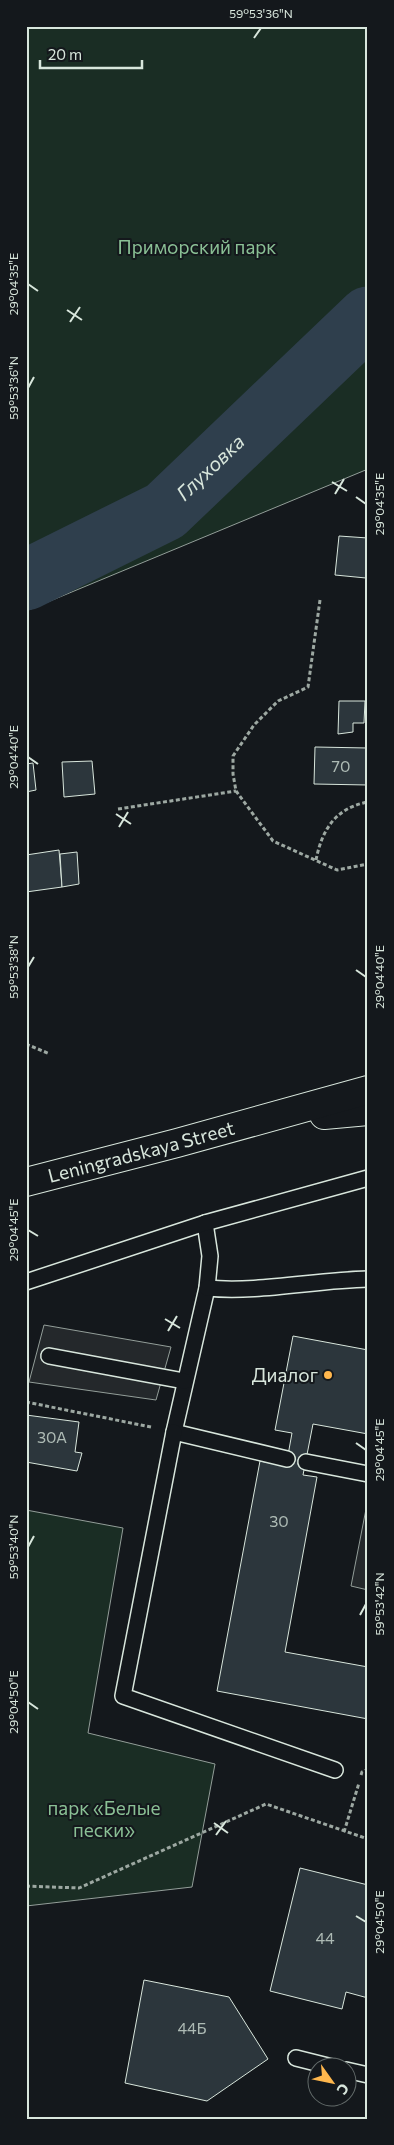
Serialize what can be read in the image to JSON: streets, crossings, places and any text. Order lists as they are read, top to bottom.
{
  "streets": {
    "main road": ["Leningradskaya Street"]
  },
  "water": ["Глуховка"],
  "parks": ["Приморский парк", "парк «Белые пески»"],
  "places": ["Диалог"],
  "house_numbers": [
    "70",
    "30А",
    "30",
    "44",
    "44Б"
  ],
  "scale_bar": "20 m",
  "north": "bottom right",
  "coordinates": [
    "59°53'36\"N",
    "29°04'35\"E",
    "29°04'40\"E",
    "59°53'38\"N",
    "29°04'45\"E",
    "59°53'40\"N",
    "59°53'42\"N",
    "29°04'50\"E"
  ]
}
